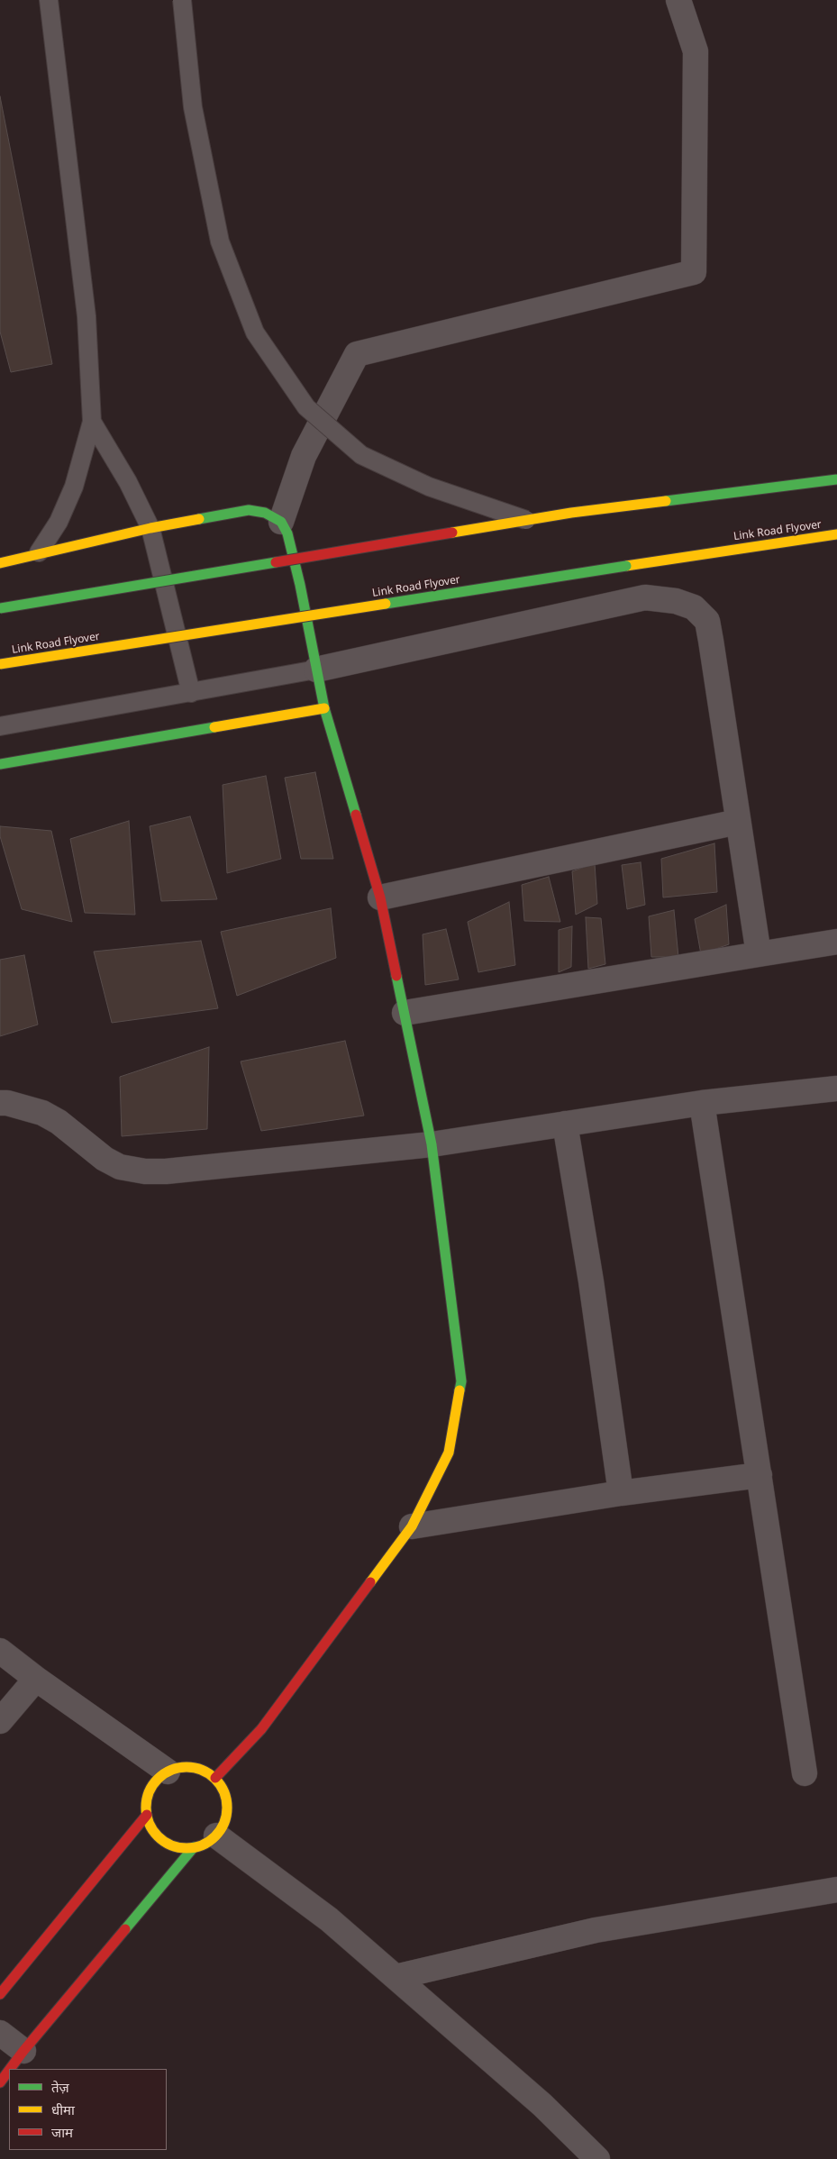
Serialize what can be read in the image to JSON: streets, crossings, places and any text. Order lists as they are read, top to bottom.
{
  "streets": {
    "street": ["Link Road Flyover"]
  },
  "legend": ["तेज़", "धीमा", "जाम"]
}
